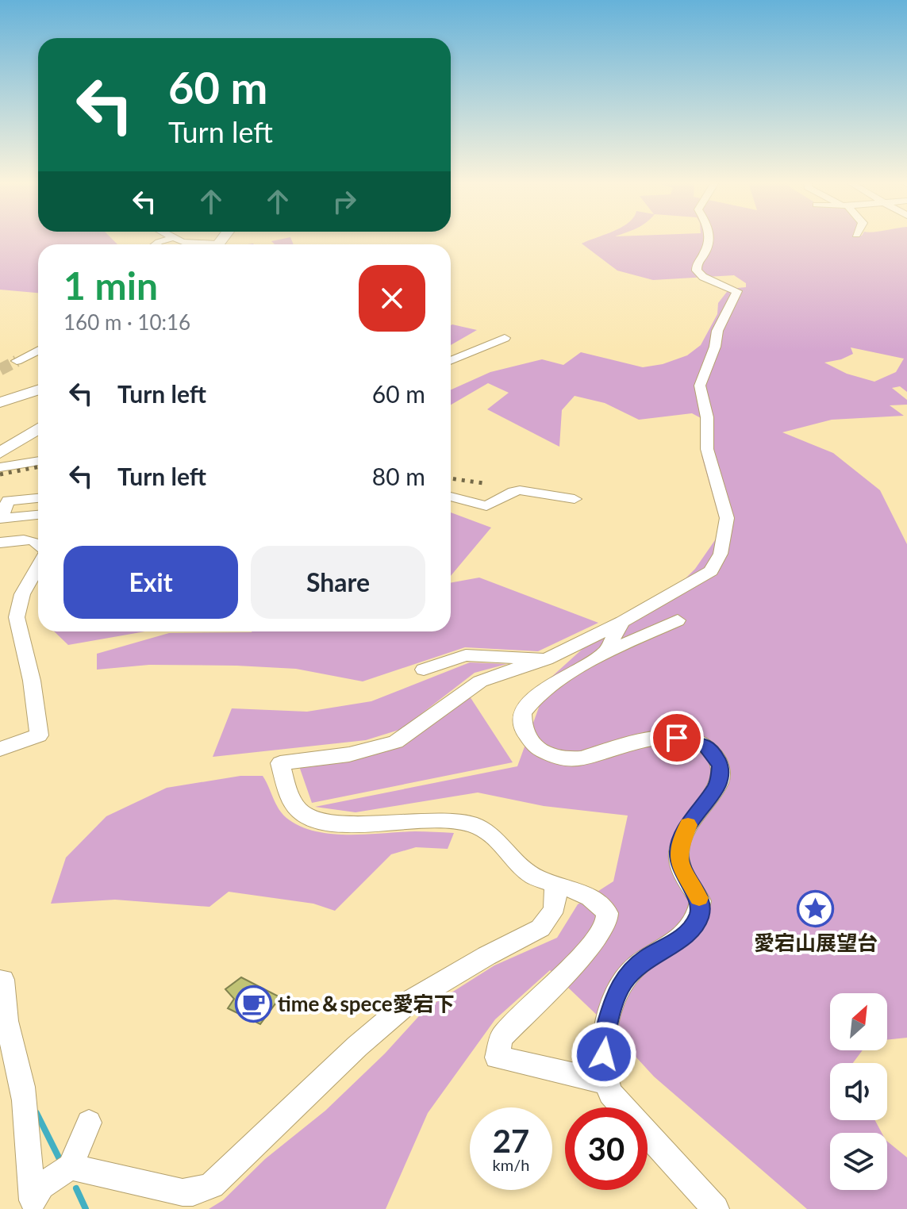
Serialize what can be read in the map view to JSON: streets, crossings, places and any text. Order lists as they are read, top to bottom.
{
  "places": {
    "place": ["愛宕山展望台"],
    "cafe": ["time＆spece愛宕下"]
  },
  "north": "top right",
  "page": {
    "turn": ["60 m", "Turn left"],
    "heading": ["1 min", "160 m · 10:16"],
    "list": [
      {
        "name": "Turn left",
        "value": "60 m"
      },
      {
        "name": "Turn left",
        "value": "80 m"
      }
    ],
    "buttons": ["Exit", "Share"],
    "speed": "27 km/h",
    "limit": "30"
  }
}
